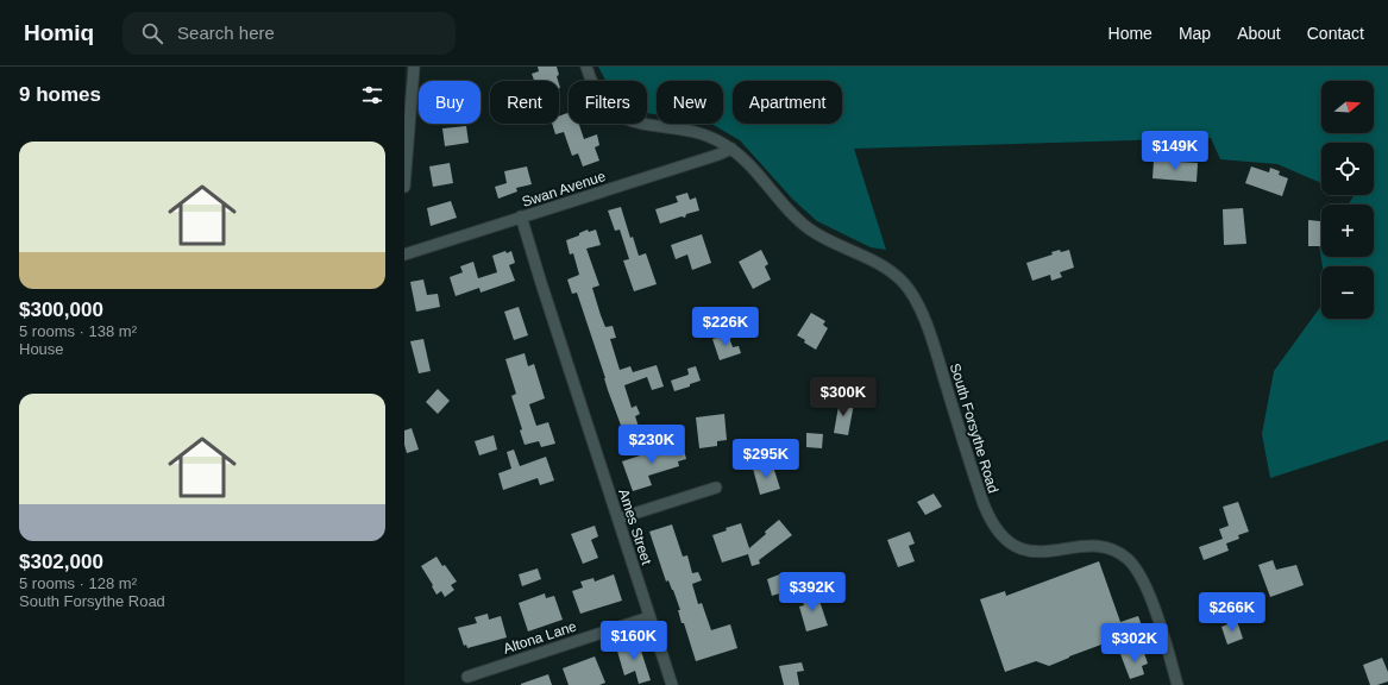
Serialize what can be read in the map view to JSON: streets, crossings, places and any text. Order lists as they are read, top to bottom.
{
  "streets": {
    "street": [
      "Swan Avenue",
      "South Forsythe Road",
      "Ames Street",
      "Altona Lane"
    ]
  },
  "crossings": [
    ["Swan Avenue", "South Forsythe Road"],
    ["Swan Avenue", "Ames Street"],
    ["Ames Street", "Altona Lane"]
  ],
  "north": "right",
  "page": {
    "header": "Homiq",
    "search": "Search here",
    "nav": [
      "Home",
      "Map",
      "About",
      "Contact"
    ],
    "heading": "9 homes",
    "map_buttons": ["+", "−"],
    "chip": [
      "Buy",
      "Rent",
      "Filters",
      "New",
      "Apartment"
    ],
    "list": [
      {
        "name": "$300,000",
        "note": "5 rooms · 138 m² · House"
      },
      {
        "name": "$302,000",
        "note": "5 rooms · 128 m² · South Forsythe Road"
      }
    ],
    "price": [
      "$149K",
      "$226K",
      "$300K",
      "$230K",
      "$295K",
      "$392K",
      "$266K",
      "$160K",
      "$302K"
    ]
  }
}
